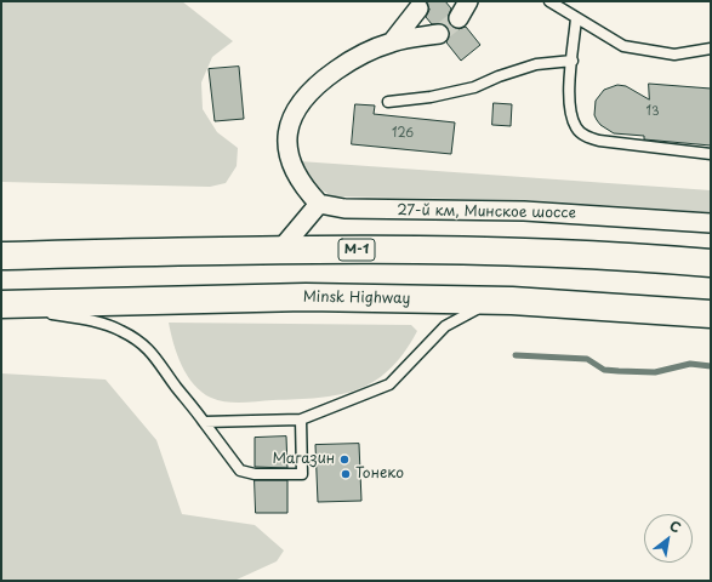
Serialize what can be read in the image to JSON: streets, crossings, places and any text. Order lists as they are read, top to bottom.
{
  "streets": {
    "highway": ["М-1", "Minsk Highway"],
    "street": ["27-й км, Минское шоссе"]
  },
  "places": ["Магазин", "Тонеко"],
  "house_numbers": ["13", "126"],
  "north": "top right"
}
